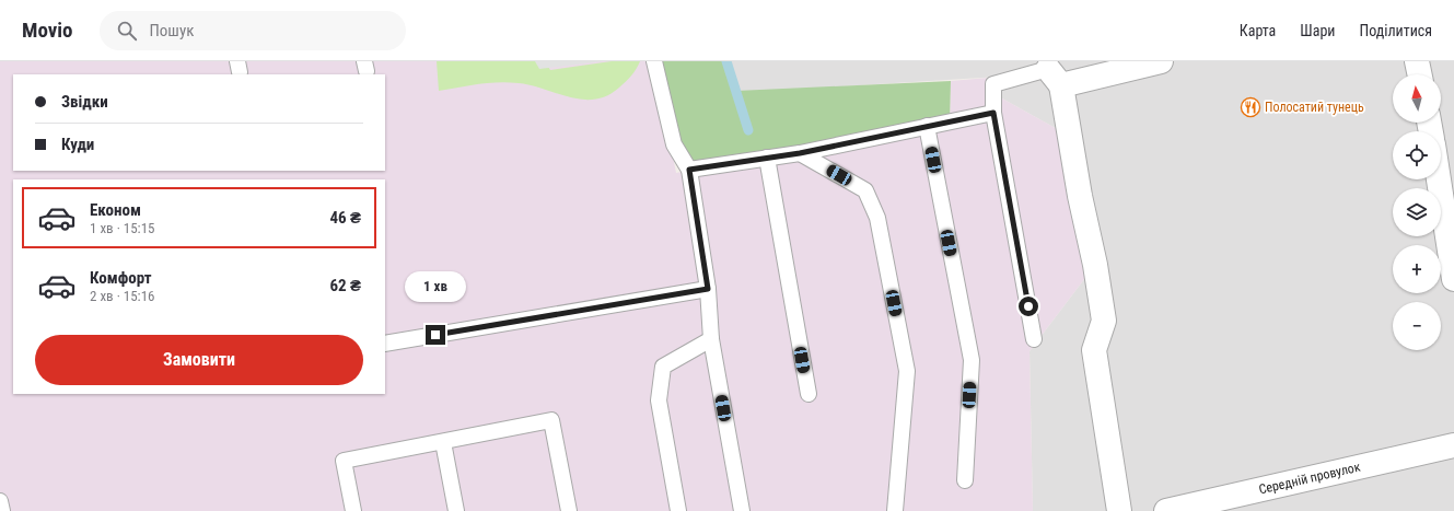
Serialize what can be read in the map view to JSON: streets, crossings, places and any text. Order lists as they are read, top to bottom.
{
  "streets": {
    "street": ["Середній провулок"]
  },
  "places": {
    "restaurant": ["Полосатий тунець"]
  },
  "north": "top",
  "page": {
    "header": "Movio",
    "search": "Пошук",
    "nav": ["Карта", "Шари", "Поділитися"],
    "map_buttons": ["+", "−"],
    "banner": ["Звідки", "Куди"],
    "list": [
      {
        "name": "Економ",
        "note": "1 хв · 15:15",
        "value": "46 ₴"
      },
      {
        "name": "Комфорт",
        "note": "2 хв · 15:16",
        "value": "62 ₴"
      }
    ],
    "bubble": "1 хв",
    "buttons": "Замовити"
  }
}
